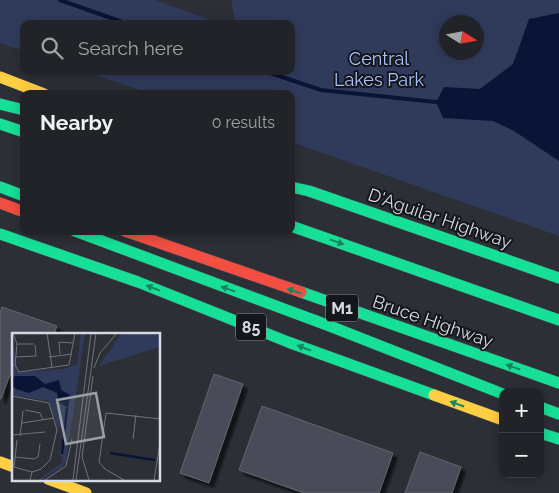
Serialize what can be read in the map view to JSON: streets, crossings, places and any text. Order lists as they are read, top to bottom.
{
  "streets": {
    "main road": [
      "D'Aguilar Highway",
      "M1",
      "Bruce Highway",
      "85"
    ]
  },
  "parks": ["Central Lakes Park"],
  "north": "right",
  "page": {
    "search": "Search here",
    "heading": ["Nearby", "0 results"],
    "map_buttons": ["+", "−"]
  }
}
